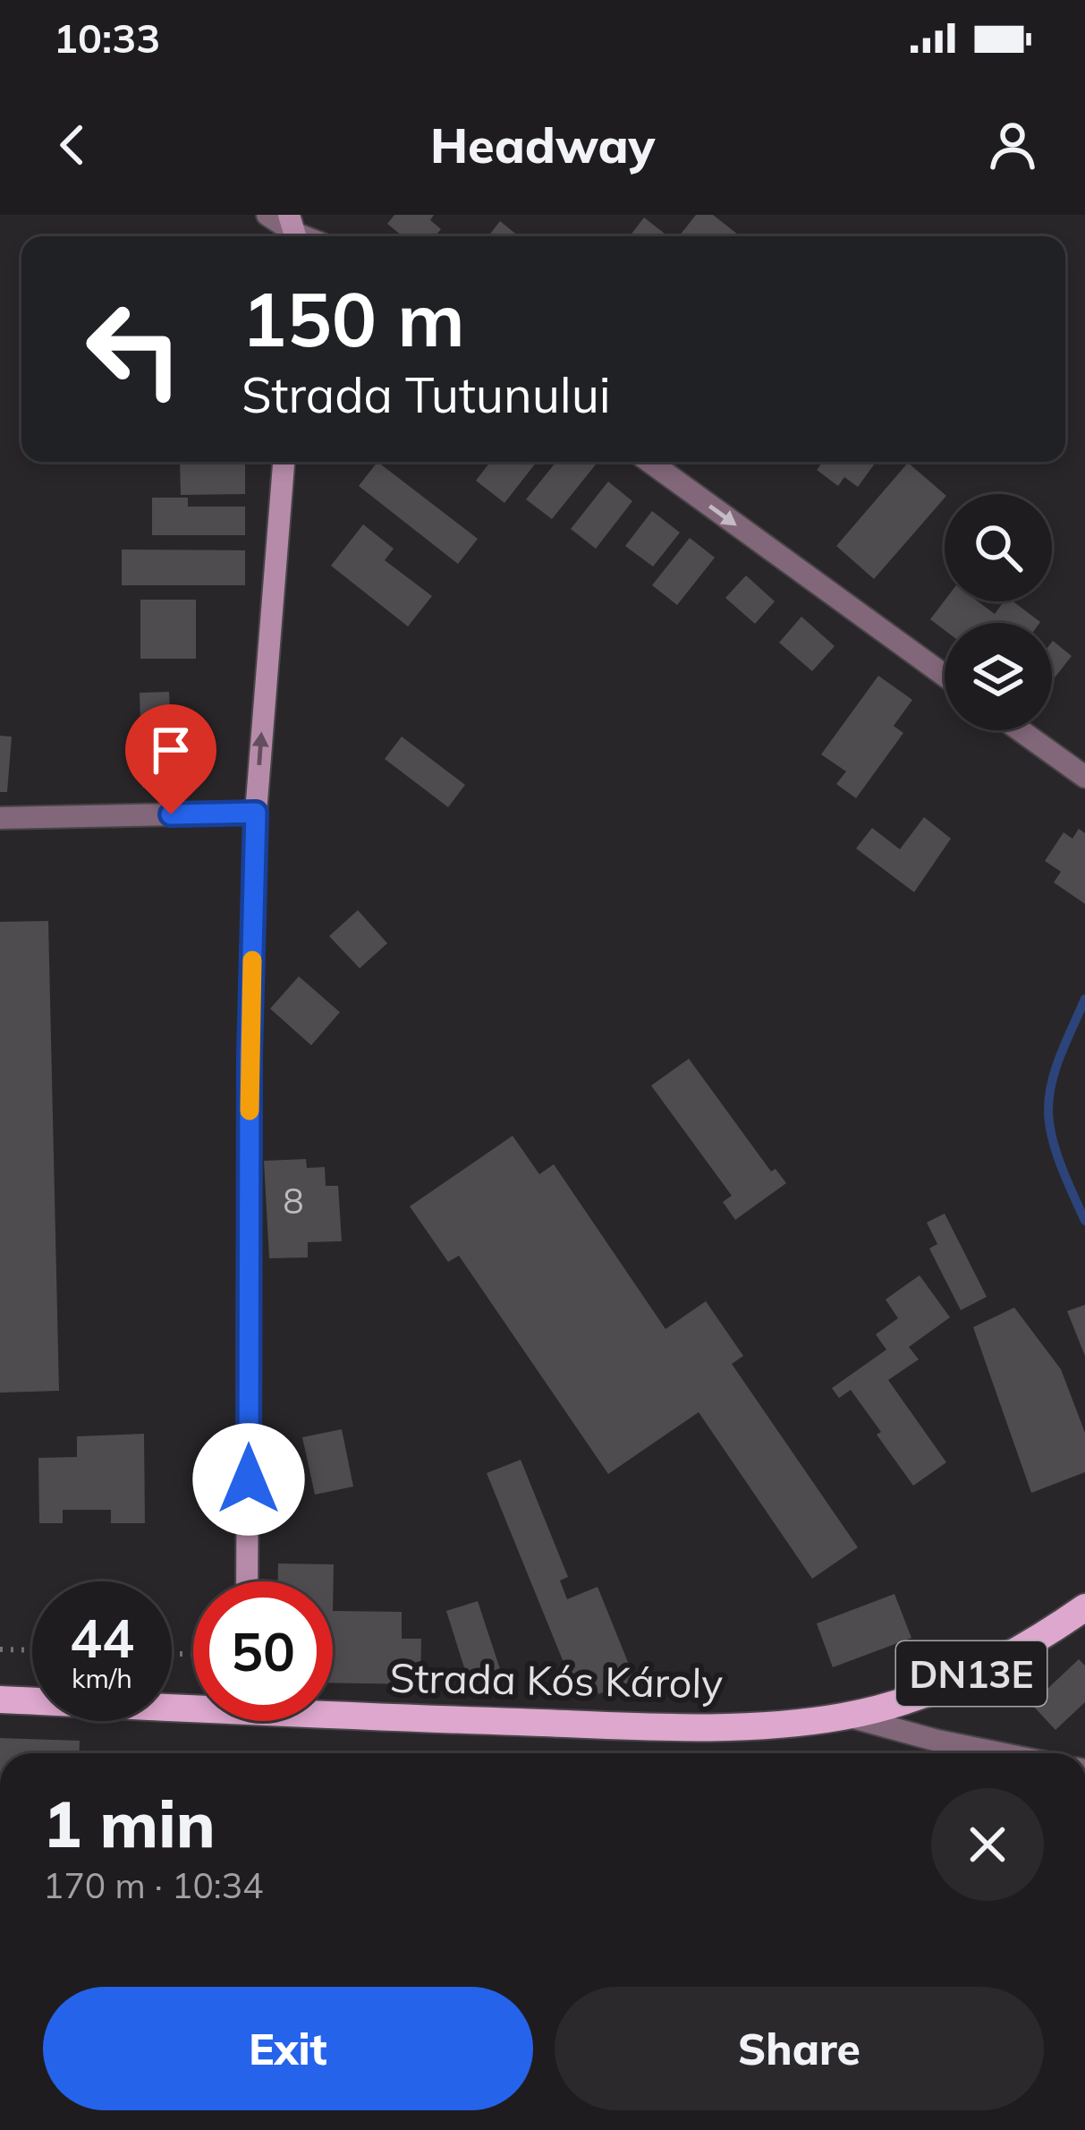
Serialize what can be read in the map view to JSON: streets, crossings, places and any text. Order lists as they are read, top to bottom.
{
  "streets": {
    "main road": ["DN13E", "Strada Kós Károly"]
  },
  "house_numbers": ["8"],
  "page": {
    "status": "10:33",
    "header": "Headway",
    "turn": ["150 m", "Strada Tutunului"],
    "speed": "44 km/h",
    "limit": "50",
    "heading": ["1 min", "170 m · 10:34"],
    "buttons": ["Exit", "Share"]
  }
}
